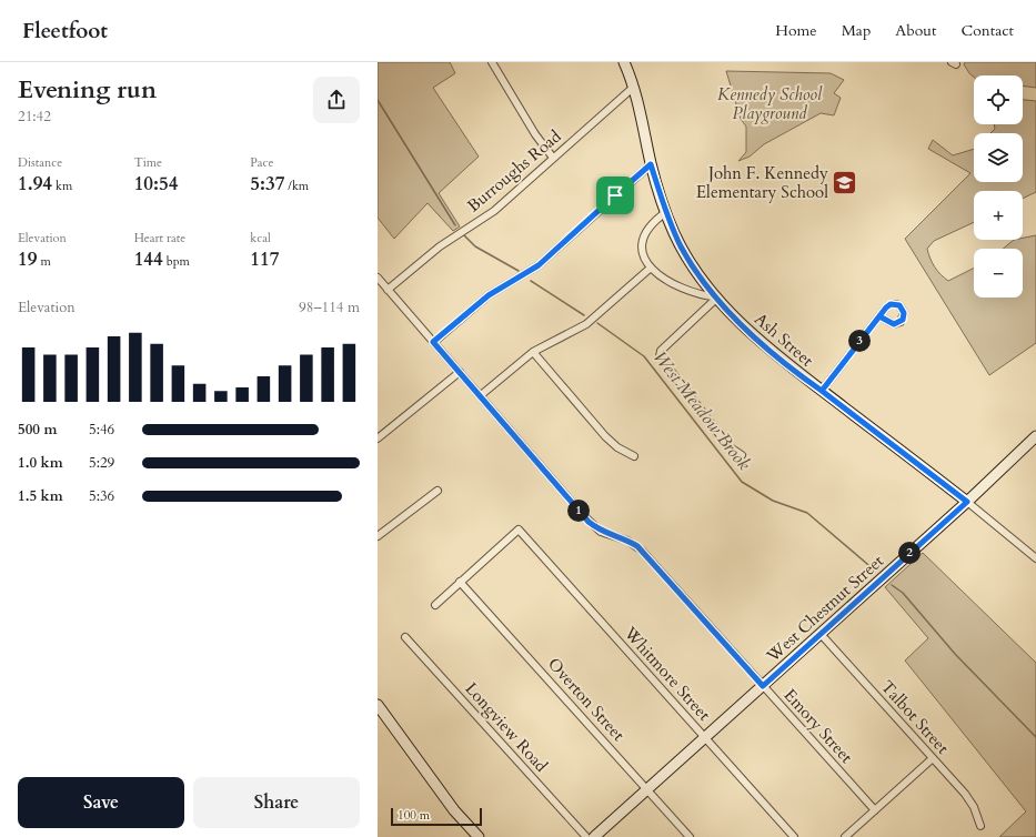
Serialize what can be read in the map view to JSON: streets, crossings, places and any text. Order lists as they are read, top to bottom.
{
  "streets": {
    "street": [
      "Burroughs Road",
      "Ash Street",
      "West Chestnut Street",
      "Whitmore Street",
      "Overton Street",
      "Talbot Street",
      "Emory Street",
      "Longview Road"
    ]
  },
  "crossings": [
    ["Burroughs Road", "Ash Street"],
    ["Burroughs Road", "Emory Street"],
    ["Ash Street", "West Chestnut Street"],
    ["West Chestnut Street", "Whitmore Street"],
    ["West Chestnut Street", "Overton Street"],
    ["West Chestnut Street", "Talbot Street"],
    ["West Chestnut Street", "Emory Street"],
    ["Whitmore Street", "Overton Street"]
  ],
  "water": ["West Meadow Brook"],
  "parks": ["Kennedy School Playground"],
  "places": {
    "school or university": ["John F. Kennedy Elementary School"]
  },
  "scale_bar": "100 m",
  "page": {
    "header": "Fleetfoot",
    "nav": [
      "Home",
      "Map",
      "About",
      "Contact"
    ],
    "heading": ["Evening run", "21:42"],
    "map_buttons": ["+", "−"],
    "stats": [
      ["Distance", "1.94 km"],
      ["Time", "10:54"],
      ["Pace", "5:37 /km"],
      ["Elevation", "19 m"],
      ["Heart rate", "144 bpm"],
      ["kcal", "117"]
    ],
    "chart": ["Elevation", "98–114 m"],
    "pins": ["3", "1", "2"],
    "list": [
      {
        "name": "500 m",
        "note": "5:46"
      },
      {
        "name": "1.0 km",
        "note": "5:29"
      },
      {
        "name": "1.5 km",
        "note": "5:36"
      }
    ],
    "buttons": ["Save", "Share"],
    "scale": "100 m"
  }
}
